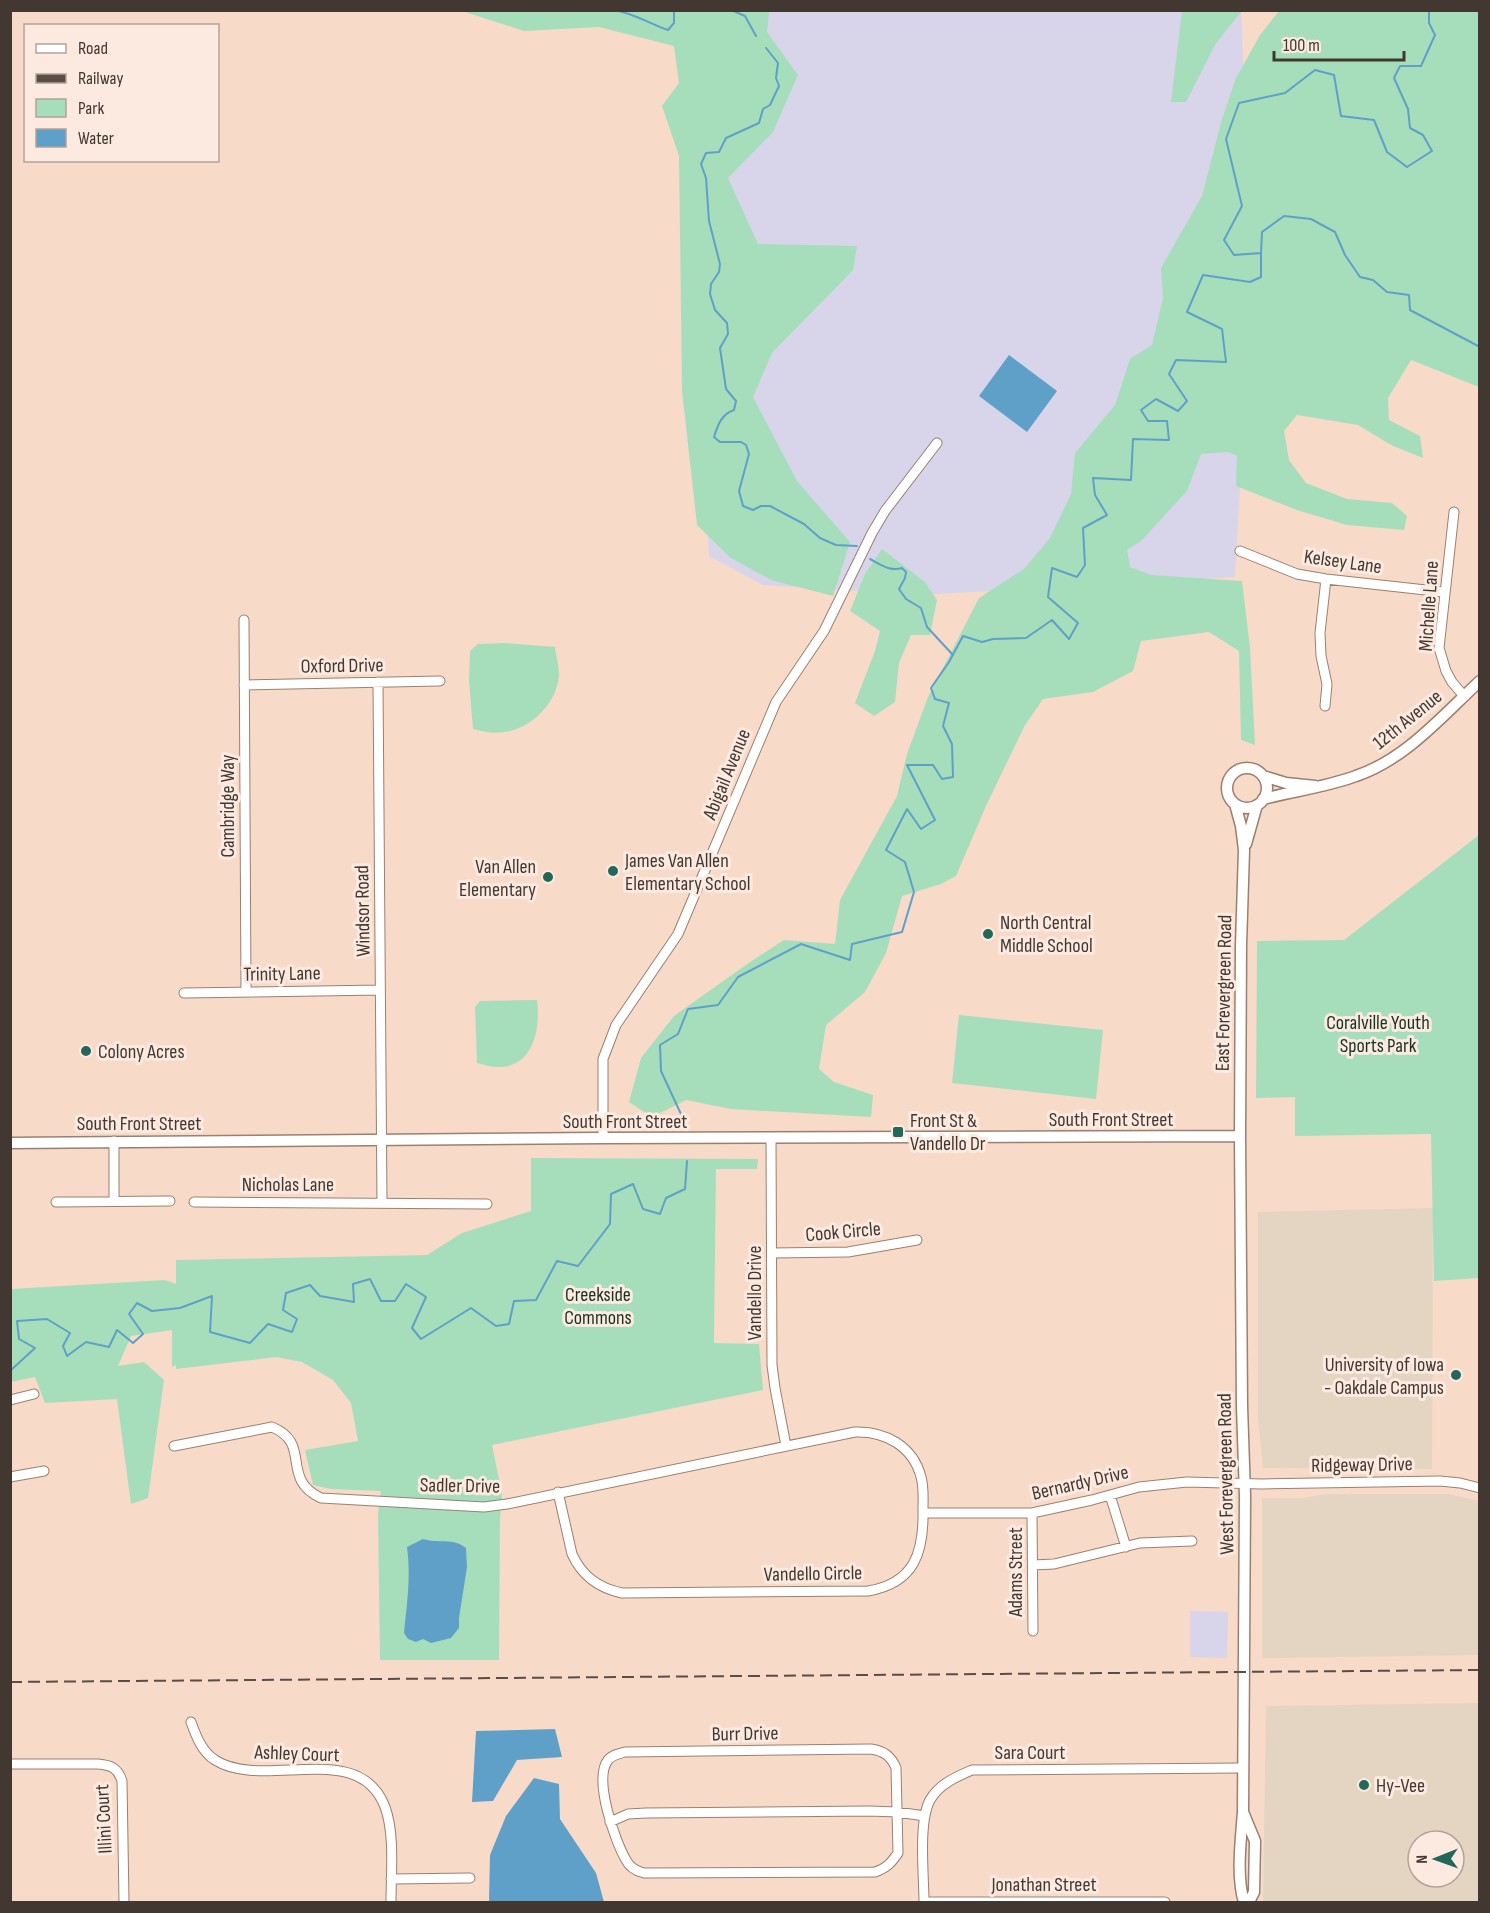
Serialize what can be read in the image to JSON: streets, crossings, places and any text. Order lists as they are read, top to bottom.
{
  "streets": {
    "street": [
      "Kelsey Lane",
      "Michelle Lane",
      "Oxford Drive",
      "12th Avenue",
      "Abigail Avenue",
      "Cambridge Way",
      "Windsor Road",
      "Trinity Lane",
      "East Forevergreen Road",
      "South Front Street",
      "Nicholas Lane",
      "Cook Circle",
      "Vandello Drive",
      "Ridgeway Drive",
      "West Forevergreen Road",
      "Bernardy Drive",
      "Sadler Drive",
      "Adams Street",
      "Vandello Circle",
      "Burr Drive",
      "Sara Court",
      "Ashley Court",
      "Illini Court",
      "Jonathan Street"
    ]
  },
  "crossings": [
    ["Kelsey Lane", "Michelle Lane"],
    ["Michelle Lane", "12th Avenue"],
    ["Oxford Drive", "Cambridge Way"],
    ["Oxford Drive", "Windsor Road"],
    ["12th Avenue", "East Forevergreen Road"],
    ["Abigail Avenue", "South Front Street"],
    ["Cambridge Way", "Trinity Lane"],
    ["Windsor Road", "Trinity Lane"],
    ["Windsor Road", "South Front Street"],
    ["East Forevergreen Road", "South Front Street"],
    ["East Forevergreen Road", "West Forevergreen Road"],
    ["South Front Street", "Vandello Drive"],
    ["South Front Street", "West Forevergreen Road"],
    ["Cook Circle", "Vandello Drive"],
    ["Vandello Drive", "Sadler Drive"],
    ["Vandello Drive", "Vandello Circle"],
    ["Ridgeway Drive", "West Forevergreen Road"],
    ["Ridgeway Drive", "Bernardy Drive"],
    ["West Forevergreen Road", "Bernardy Drive"],
    ["West Forevergreen Road", "Sara Court"],
    ["Bernardy Drive", "Adams Street"],
    ["Bernardy Drive", "Vandello Circle"],
    ["Sadler Drive", "Vandello Circle"],
    ["Sara Court", "Jonathan Street"]
  ],
  "parks": ["Coralville Youth Sports Park", "Creekside Commons"],
  "places": {
    "other": [
      "James Van Allen Elementary School",
      "Van Allen Elementary",
      "North Central Middle School",
      "Colony Acres",
      "University of Iowa - Oakdale Campus",
      "Hy-Vee"
    ],
    "transit": ["Front St & Vandello Dr"]
  },
  "legend": [
    "Road",
    "Railway",
    "Park",
    "Water"
  ],
  "scale_bar": "100 m",
  "north": "left"
}
